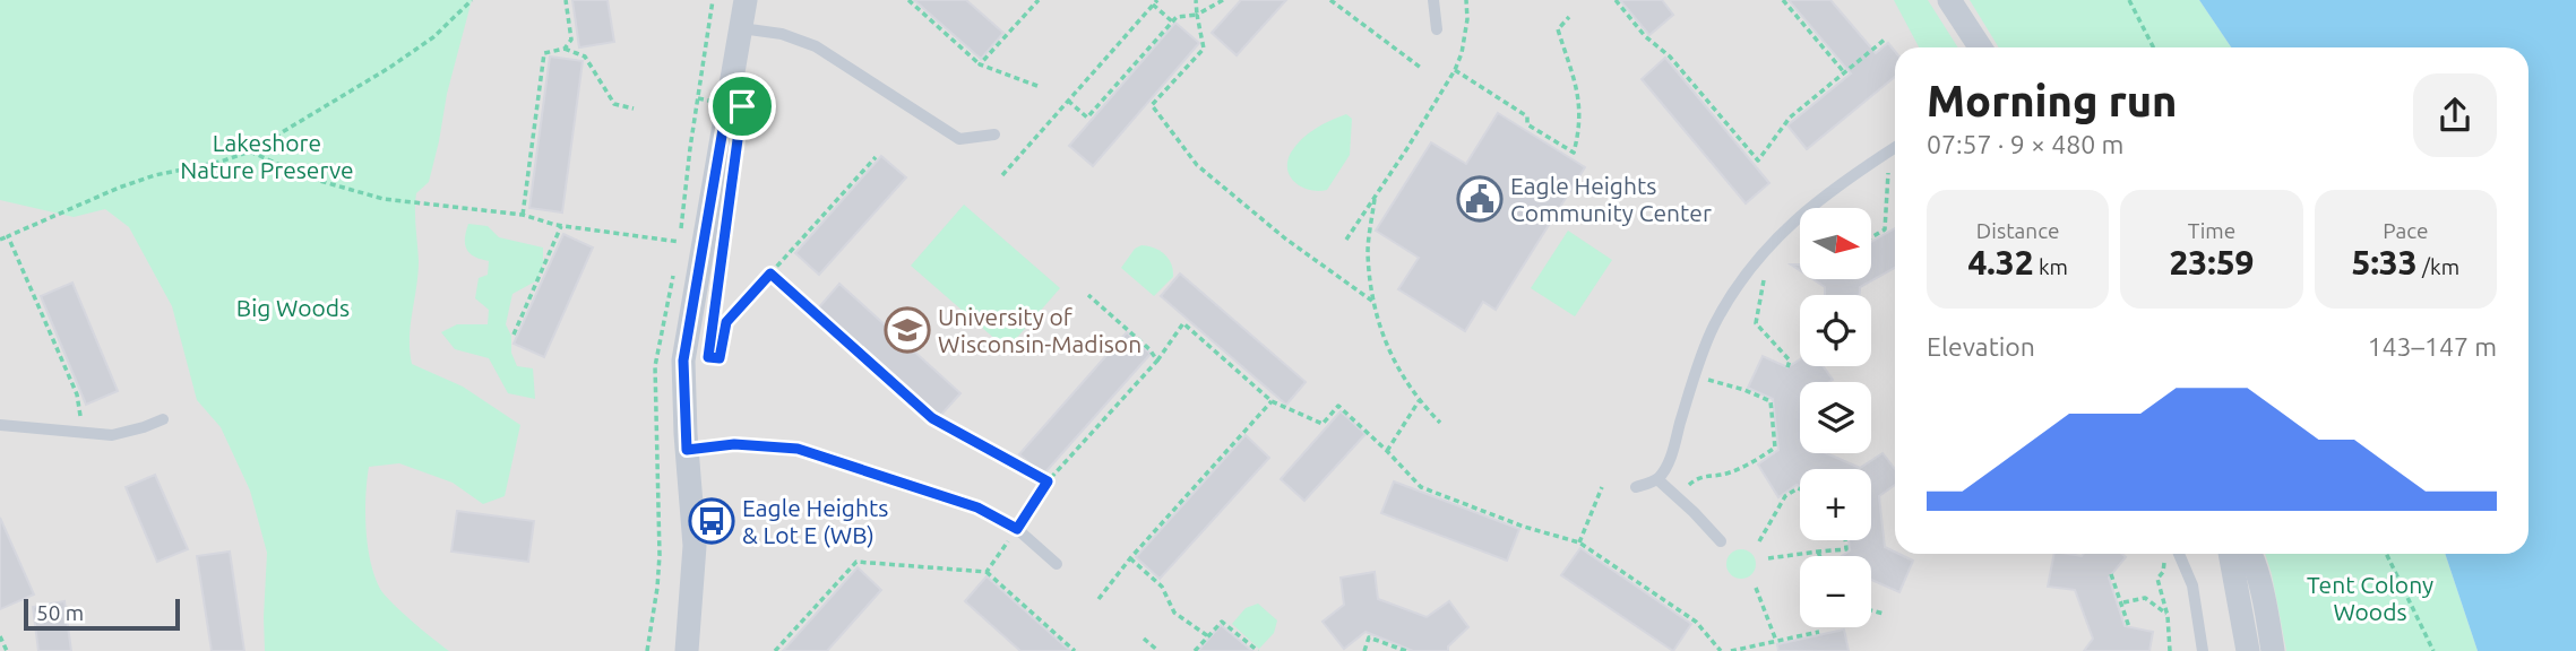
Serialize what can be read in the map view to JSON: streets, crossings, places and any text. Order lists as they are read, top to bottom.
{
  "parks": ["Lakeshore Nature Preserve", "Big Woods", "Tent Colony Woods"],
  "places": {
    "public building": ["Eagle Heights Community Center"],
    "school or university": ["University of Wisconsin-Madison"],
    "bus stop": ["Eagle Heights & Lot E (WB)"]
  },
  "scale_bar": "50 m",
  "north": "right",
  "page": {
    "heading": ["Morning run", "07:57 · 9 × 480 m"],
    "stats": [
      ["Distance", "4.32 km"],
      ["Time", "23:59"],
      ["Pace", "5:33 /km"]
    ],
    "map_buttons": ["+", "−"],
    "chart": ["Elevation", "143–147 m"],
    "scale": "50 m"
  }
}
